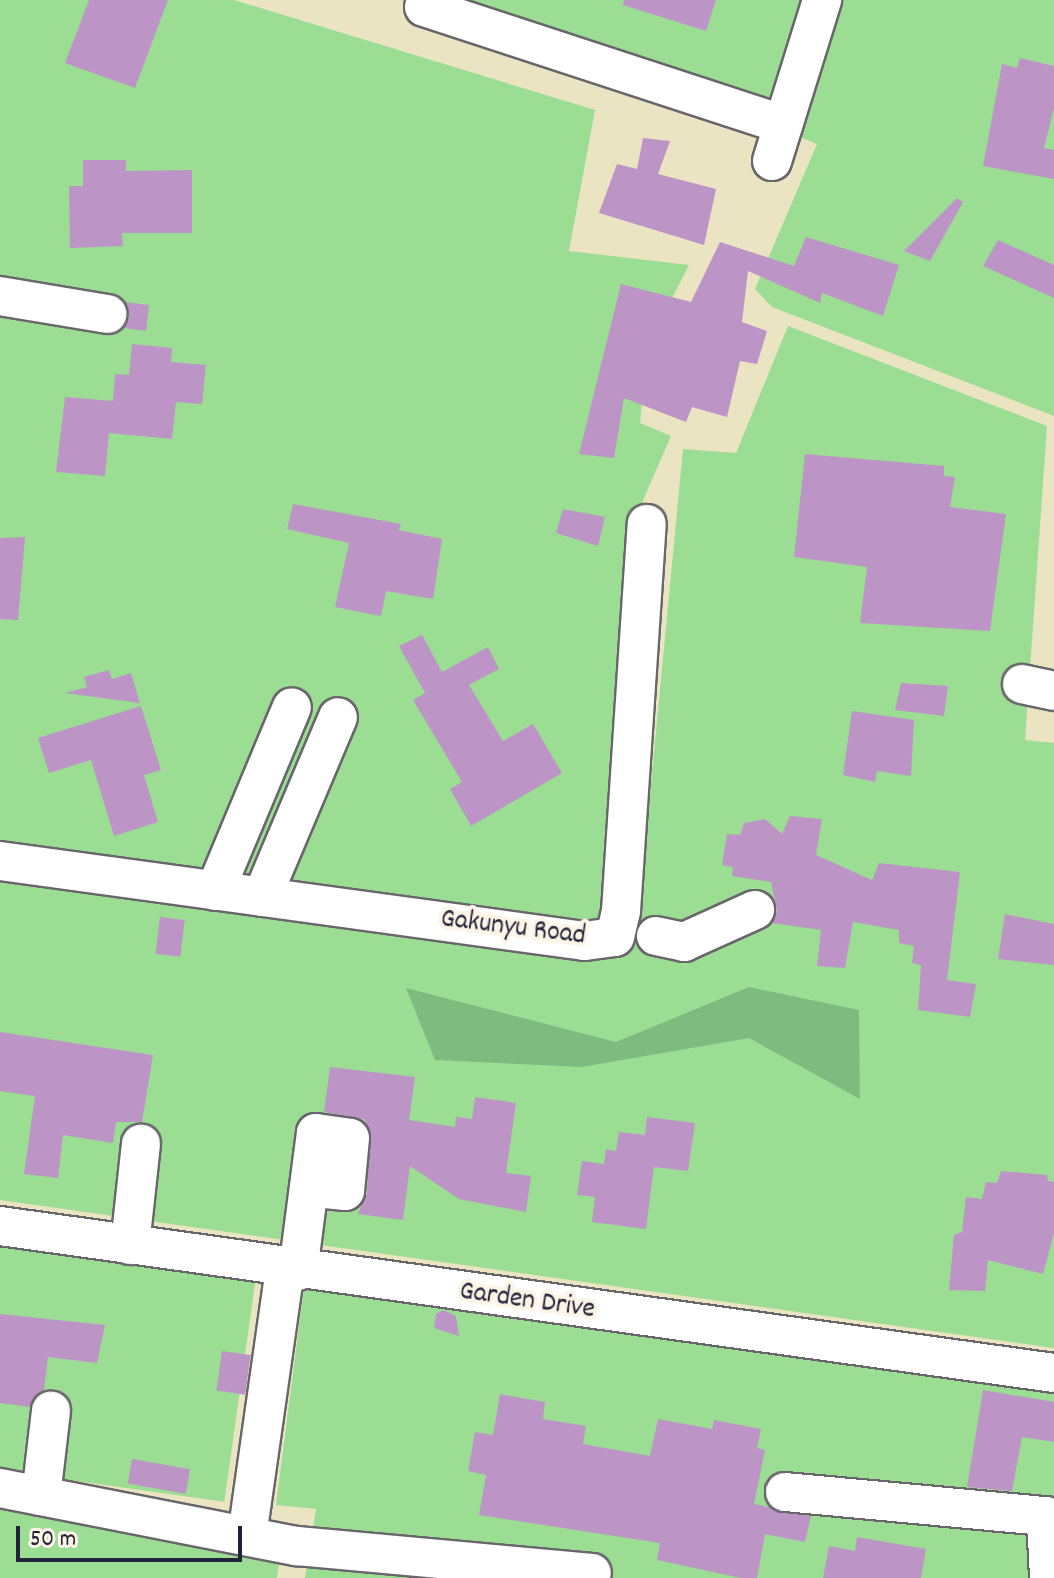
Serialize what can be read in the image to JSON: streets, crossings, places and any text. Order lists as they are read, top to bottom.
{
  "streets": {
    "street": ["Gakunyu Road", "Garden Drive"]
  },
  "scale_bar": "50 m"
}
